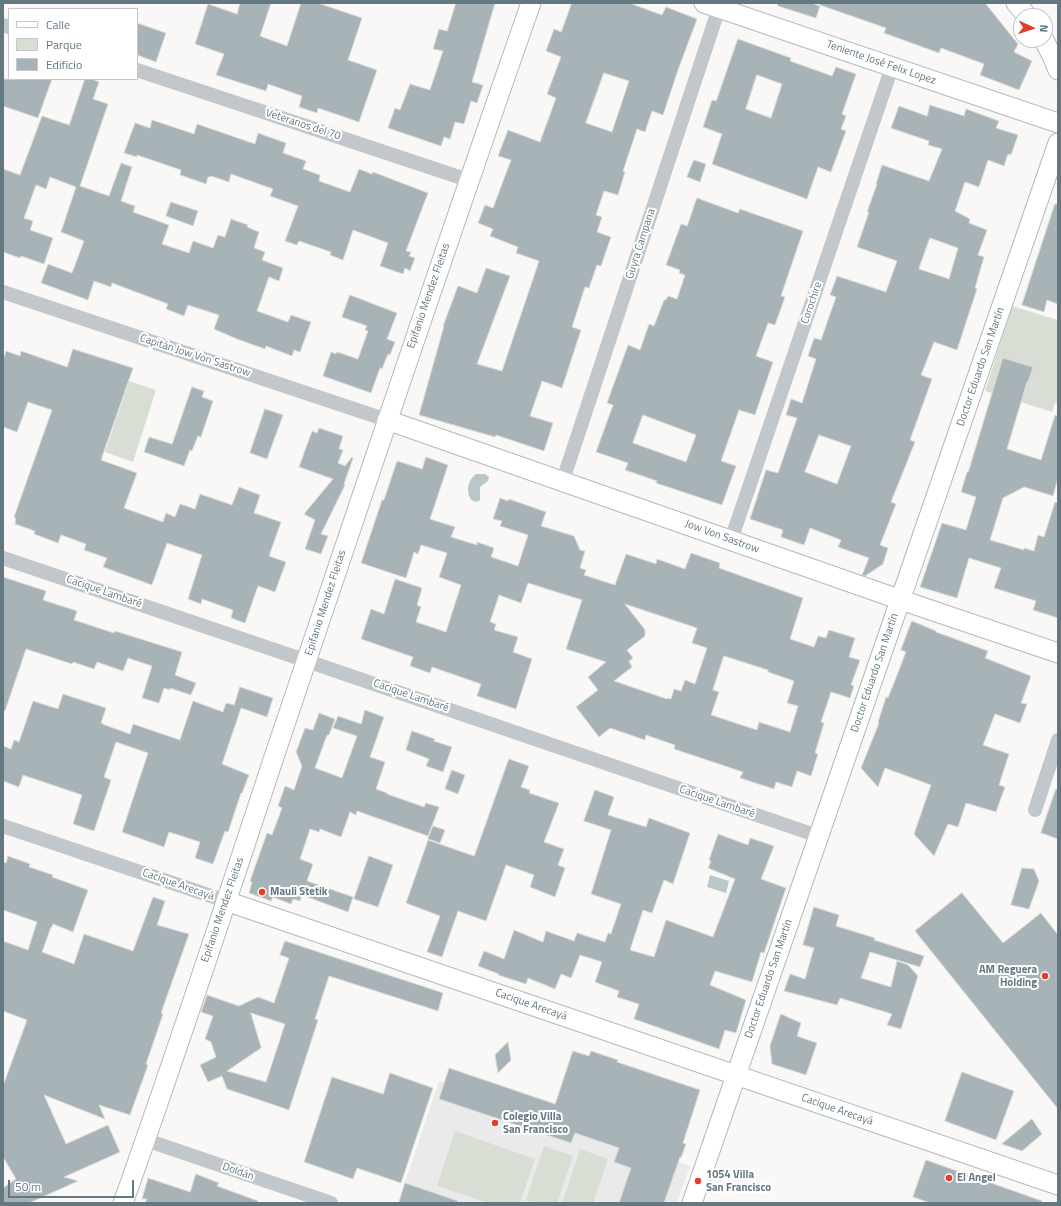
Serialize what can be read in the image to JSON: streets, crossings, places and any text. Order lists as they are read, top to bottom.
{
  "streets": {
    "street": [
      "Teniente José Felix Lopez",
      "Veteranos del 70",
      "Guyra Campana",
      "Epifanio Mendez Fleitas",
      "Corochire",
      "Capitán Jow Von Sastrow",
      "Doctor Eduardo San Martín",
      "Jow Von Sastrow",
      "Cacique Lambaré",
      "Cacique Arecayá",
      "Doldán"
    ]
  },
  "crossings": [
    ["Teniente José Felix Lopez", "Guyra Campana"],
    ["Teniente José Felix Lopez", "Corochire"],
    ["Veteranos del 70", "Epifanio Mendez Fleitas"],
    ["Guyra Campana", "Jow Von Sastrow"],
    ["Epifanio Mendez Fleitas", "Capitán Jow Von Sastrow"],
    ["Epifanio Mendez Fleitas", "Jow Von Sastrow"],
    ["Epifanio Mendez Fleitas", "Cacique Lambaré"],
    ["Epifanio Mendez Fleitas", "Cacique Arecayá"],
    ["Epifanio Mendez Fleitas", "Doldán"],
    ["Corochire", "Jow Von Sastrow"],
    ["Capitán Jow Von Sastrow", "Jow Von Sastrow"],
    ["Doctor Eduardo San Martín", "Jow Von Sastrow"],
    ["Doctor Eduardo San Martín", "Cacique Lambaré"],
    ["Doctor Eduardo San Martín", "Cacique Arecayá"]
  ],
  "places": [
    "Mauli Stetik",
    "AM Reguera Holding",
    "Colegio Villa San Francisco",
    "El Angel",
    "1054 Villa San Francisco"
  ],
  "legend": ["Calle", "Parque", "Edificio"],
  "scale_bar": "50 m",
  "north": "right"
}
